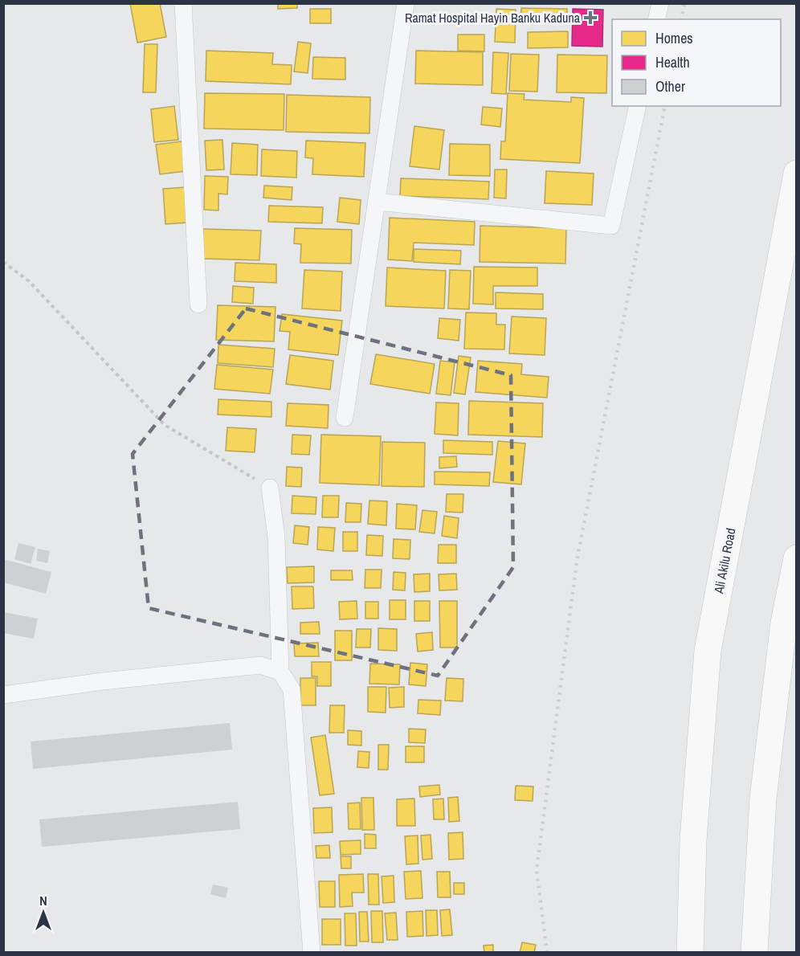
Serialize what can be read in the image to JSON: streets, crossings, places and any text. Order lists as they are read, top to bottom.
{
  "streets": {
    "main road": ["Ali Akilu Road"]
  },
  "places": {
    "health": ["Ramat Hospital Hayin Banku Kaduna"]
  },
  "legend": ["Homes", "Health", "Other"],
  "north": "top"
}
